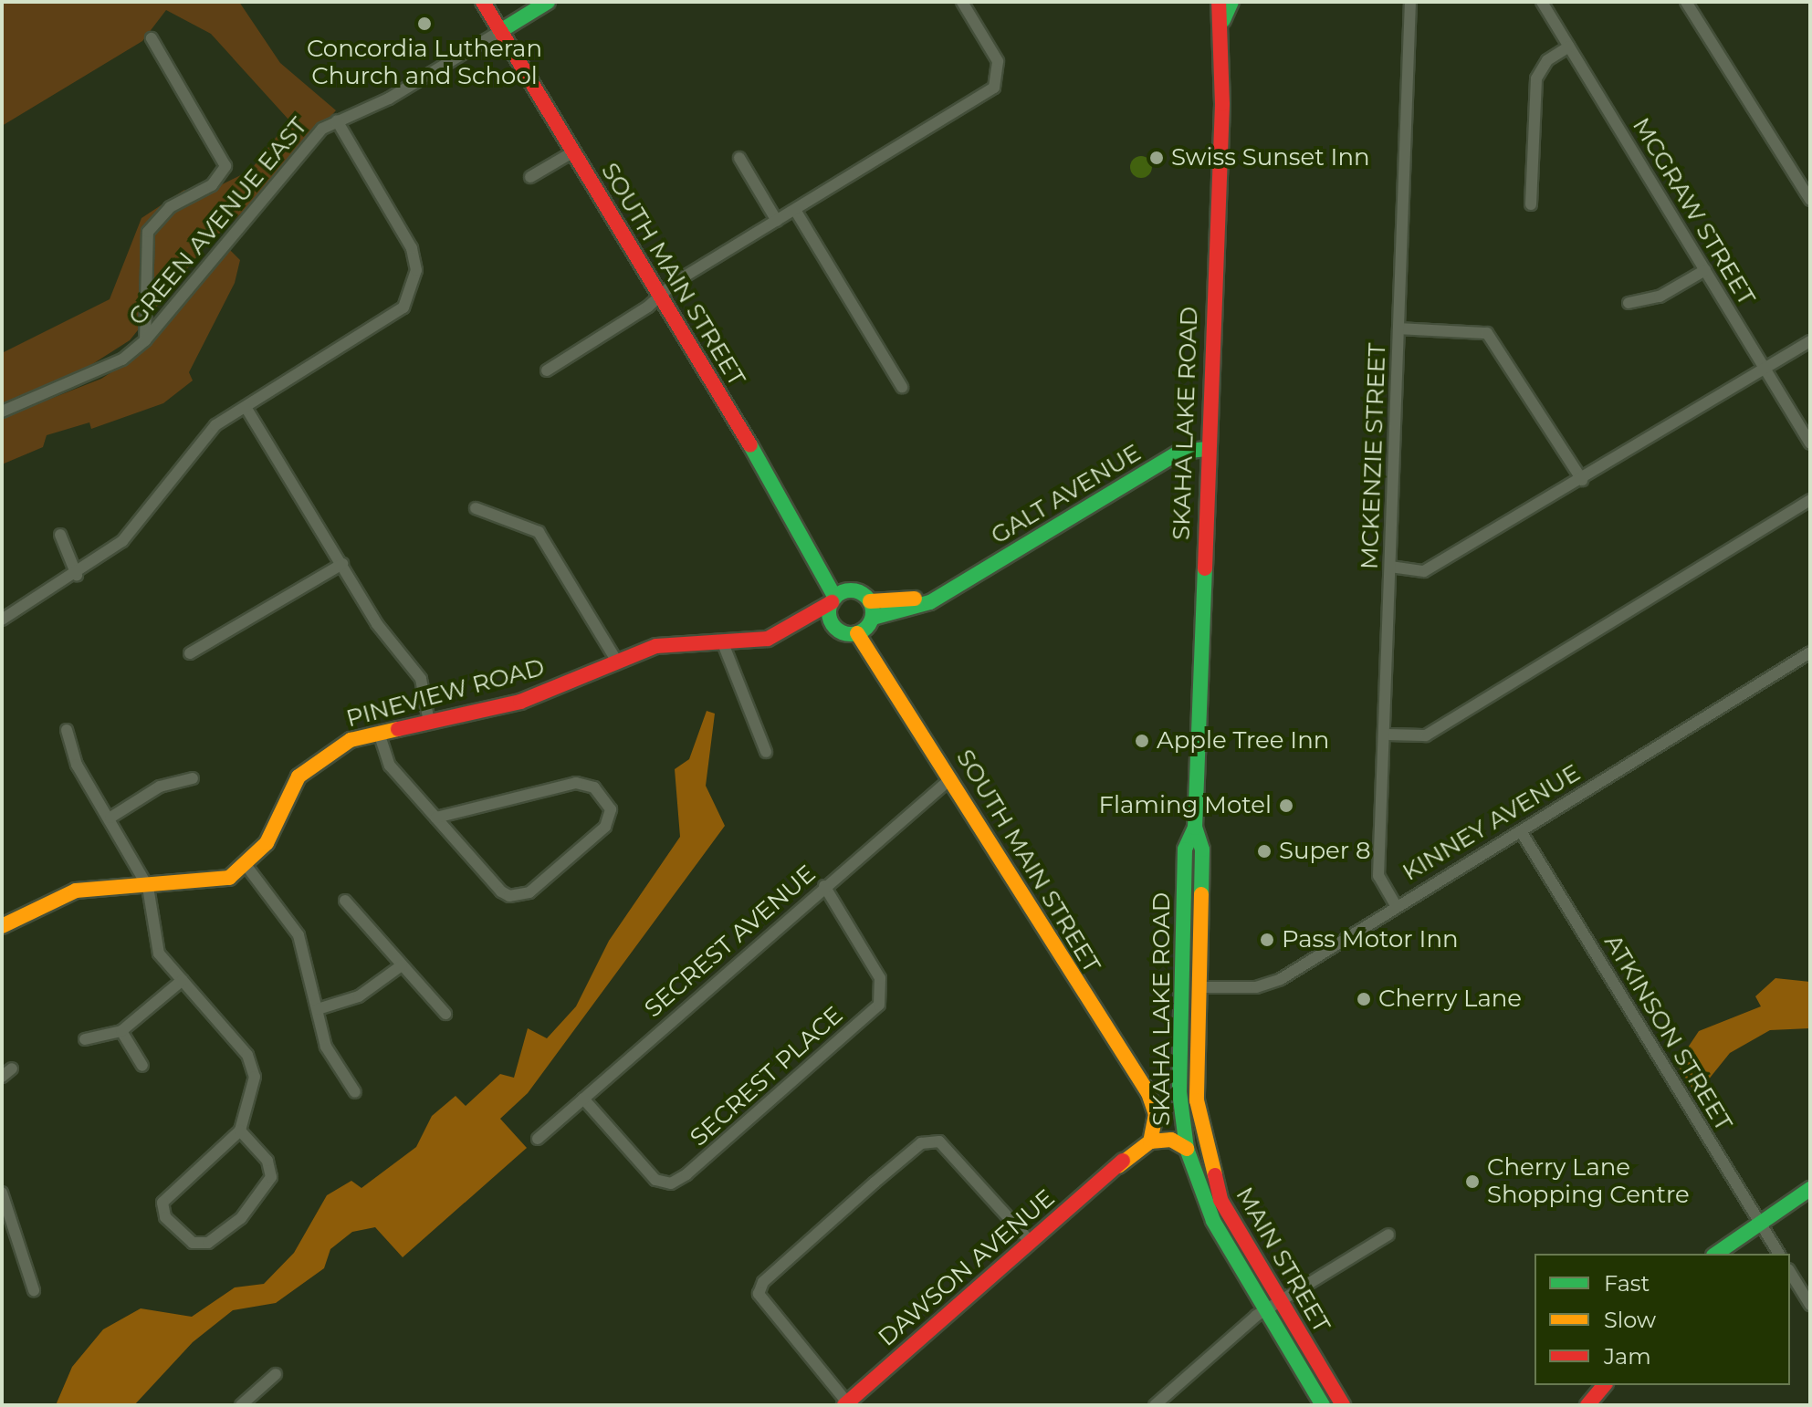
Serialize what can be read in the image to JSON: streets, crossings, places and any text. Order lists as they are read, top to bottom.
{
  "streets": {
    "street": [
      "MCGRAW STREET",
      "GREEN AVENUE EAST",
      "SOUTH MAIN STREET",
      "SKAHA LAKE ROAD",
      "MCKENZIE STREET",
      "GALT AVENUE",
      "PINEVIEW ROAD",
      "KINNEY AVENUE",
      "SECREST AVENUE",
      "ATKINSON STREET",
      "SECREST PLACE",
      "MAIN STREET",
      "DAWSON AVENUE"
    ]
  },
  "crossings": [
    ["GREEN AVENUE EAST", "SOUTH MAIN STREET"],
    ["SOUTH MAIN STREET", "GALT AVENUE"],
    ["SOUTH MAIN STREET", "PINEVIEW ROAD"],
    ["SOUTH MAIN STREET", "SECREST AVENUE"],
    ["SOUTH MAIN STREET", "DAWSON AVENUE"],
    ["SKAHA LAKE ROAD", "GALT AVENUE"],
    ["SKAHA LAKE ROAD", "KINNEY AVENUE"],
    ["SKAHA LAKE ROAD", "MAIN STREET"],
    ["MCKENZIE STREET", "KINNEY AVENUE"],
    ["GALT AVENUE", "PINEVIEW ROAD"],
    ["KINNEY AVENUE", "ATKINSON STREET"],
    ["SECREST AVENUE", "SECREST PLACE"]
  ],
  "places": [
    "Concordia Lutheran Church and School",
    "Swiss Sunset Inn",
    "Apple Tree Inn",
    "Flaming Motel",
    "Super 8",
    "Pass Motor Inn",
    "Cherry Lane",
    "Cherry Lane Shopping Centre"
  ],
  "legend": ["Fast", "Slow", "Jam"]
}
